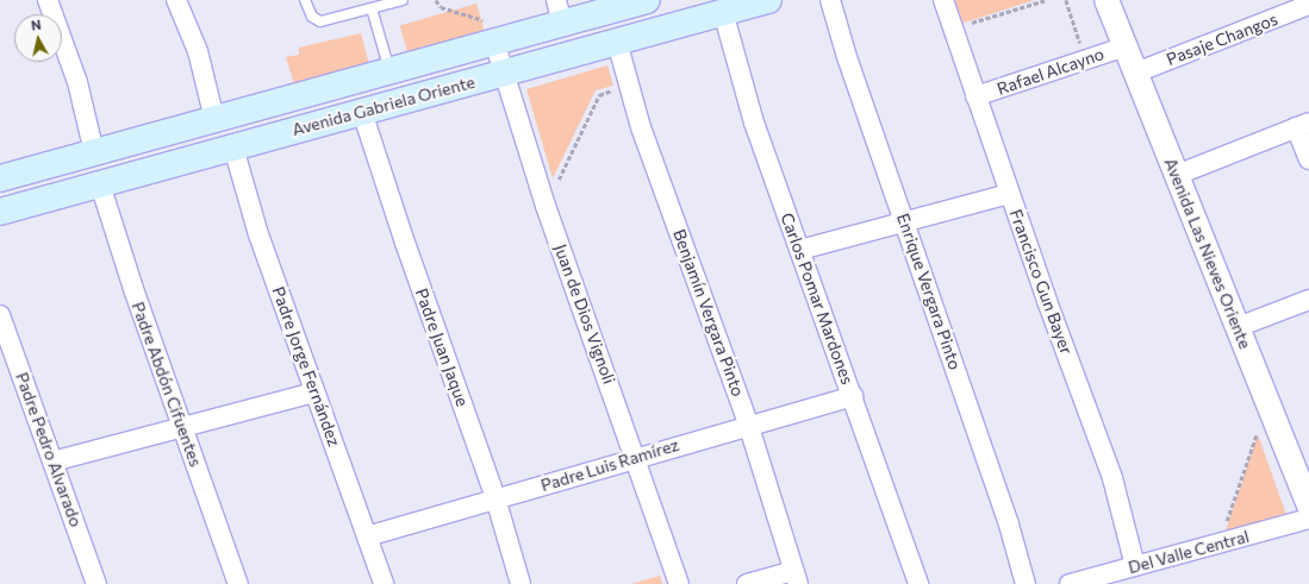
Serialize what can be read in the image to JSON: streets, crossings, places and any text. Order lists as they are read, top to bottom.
{
  "streets": {
    "main road": ["Avenida Gabriela Oriente"],
    "street": [
      "Pasaje Changos",
      "Rafael Alcayno",
      "Avenida Las Nieves Oriente",
      "Francisco Gun Bayer",
      "Enrique Vergara Pinto",
      "Carlos Pomar Mardones",
      "Benjamín Vergara Pinto",
      "Juan de Dios Vignoli",
      "Padre Juan Jaque",
      "Padre Jorge Fernández",
      "Padre Abdón Cifuentes",
      "Padre Pedro Alvarado",
      "Padre Luis Ramírez",
      "Del Valle Central"
    ]
  },
  "crossings": [
    ["Pasaje Changos", "Avenida Las Nieves Oriente"],
    ["Rafael Alcayno", "Avenida Las Nieves Oriente"],
    ["Rafael Alcayno", "Francisco Gun Bayer"],
    ["Avenida Gabriela Oriente", "Carlos Pomar Mardones"],
    ["Avenida Gabriela Oriente", "Benjamín Vergara Pinto"],
    ["Avenida Gabriela Oriente", "Juan de Dios Vignoli"],
    ["Avenida Gabriela Oriente", "Padre Juan Jaque"],
    ["Avenida Gabriela Oriente", "Padre Jorge Fernández"],
    ["Avenida Gabriela Oriente", "Padre Abdón Cifuentes"],
    ["Francisco Gun Bayer", "Del Valle Central"],
    ["Carlos Pomar Mardones", "Padre Luis Ramírez"],
    ["Benjamín Vergara Pinto", "Padre Luis Ramírez"],
    ["Juan de Dios Vignoli", "Padre Luis Ramírez"],
    ["Padre Juan Jaque", "Padre Luis Ramírez"],
    ["Padre Jorge Fernández", "Padre Luis Ramírez"]
  ],
  "north": "top"
}
